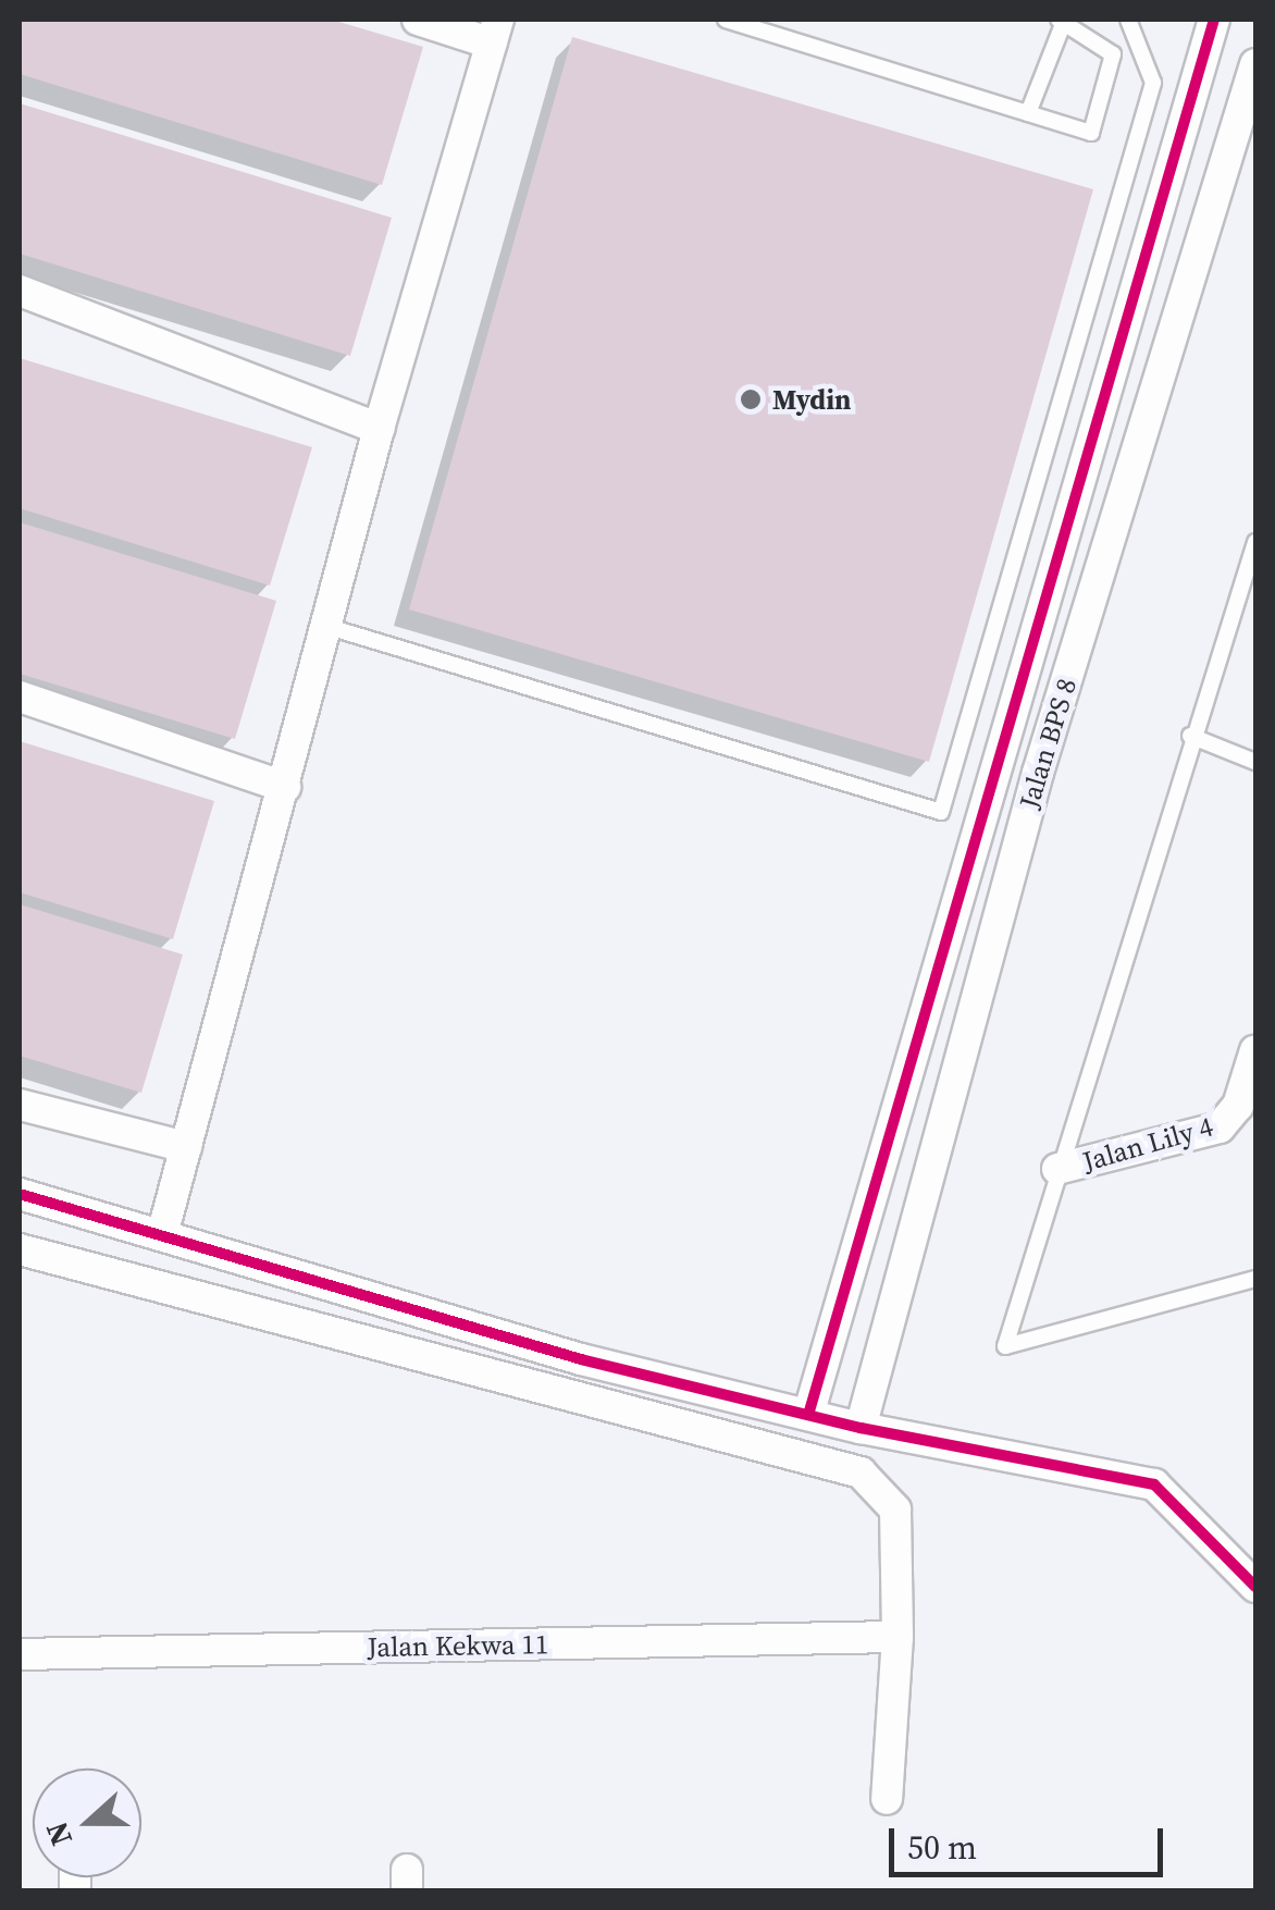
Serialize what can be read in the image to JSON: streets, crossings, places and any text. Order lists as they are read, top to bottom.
{
  "streets": {
    "street": ["Jalan BPS 8", "Jalan Lily 4", "Jalan Kekwa 11"]
  },
  "places": ["Mydin"],
  "scale_bar": "50 m",
  "north": "left"
}
